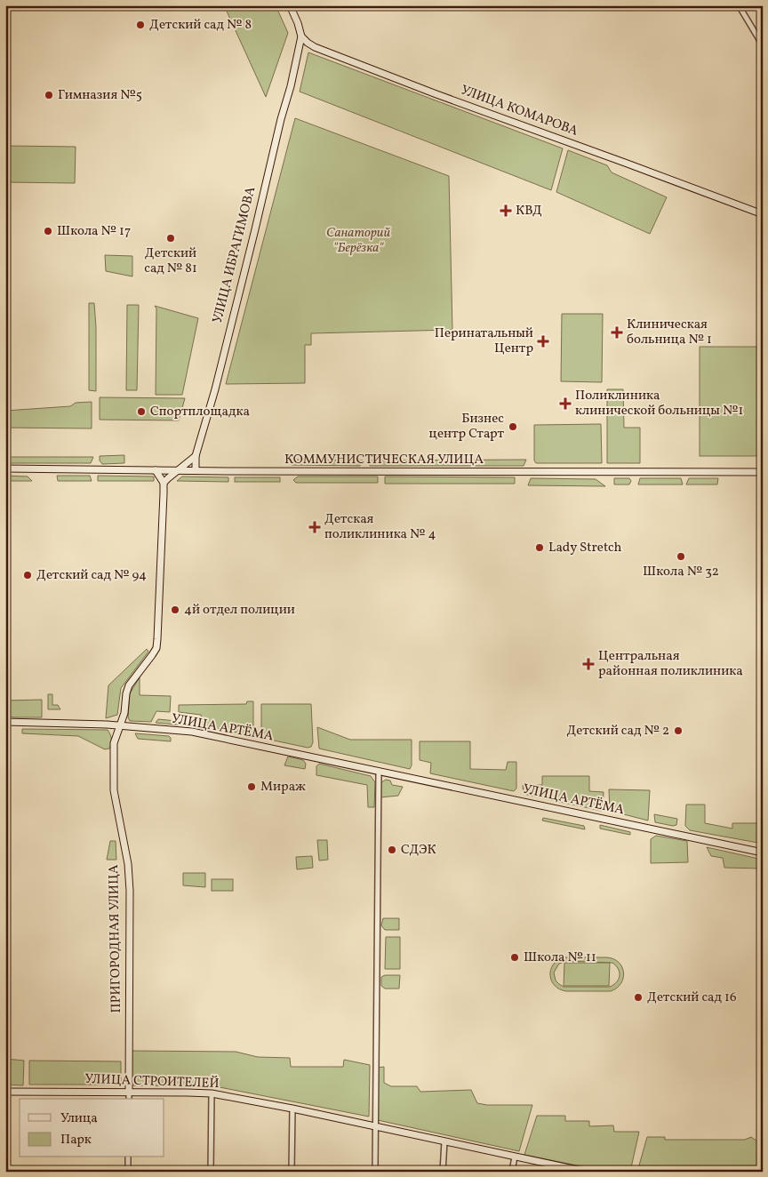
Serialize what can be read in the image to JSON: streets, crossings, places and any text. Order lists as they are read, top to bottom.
{
  "streets": {
    "main road": [
      "УЛИЦА КОМАРОВА",
      "УЛИЦА ИБРАГИМОВА",
      "КОММУНИСТИЧЕСКАЯ УЛИЦА",
      "УЛИЦА АРТЁМА",
      "ПРИГОРОДНАЯ УЛИЦА",
      "УЛИЦА СТРОИТЕЛЕЙ"
    ]
  },
  "crossings": [
    ["УЛИЦА КОМАРОВА", "УЛИЦА ИБРАГИМОВА"],
    ["УЛИЦА ИБРАГИМОВА", "КОММУНИСТИЧЕСКАЯ УЛИЦА"],
    ["УЛИЦА АРТЁМА", "ПРИГОРОДНАЯ УЛИЦА"],
    ["ПРИГОРОДНАЯ УЛИЦА", "УЛИЦА СТРОИТЕЛЕЙ"]
  ],
  "parks": ["Санаторий \"Берёзка\""],
  "places": {
    "other": [
      "Детский сад № 8",
      "Гимназия №5",
      "Школа № 17",
      "Детский сад № 81",
      "Спортплощадка",
      "Бизнес центр Старт",
      "Lady Stretch",
      "Школа № 32",
      "Детский сад № 94",
      "4й отдел полиции",
      "Детский сад № 2",
      "Мираж",
      "СДЭК",
      "Школа № 11",
      "Детский сад 16"
    ],
    "health": [
      "КВД",
      "Клиническая больница № 1",
      "Перинатальный Центр",
      "Поликлиника клинической больницы №1",
      "Детская поликлиника № 4",
      "Центральная районная поликлиника"
    ]
  },
  "legend": ["Улица", "Парк"]
}
